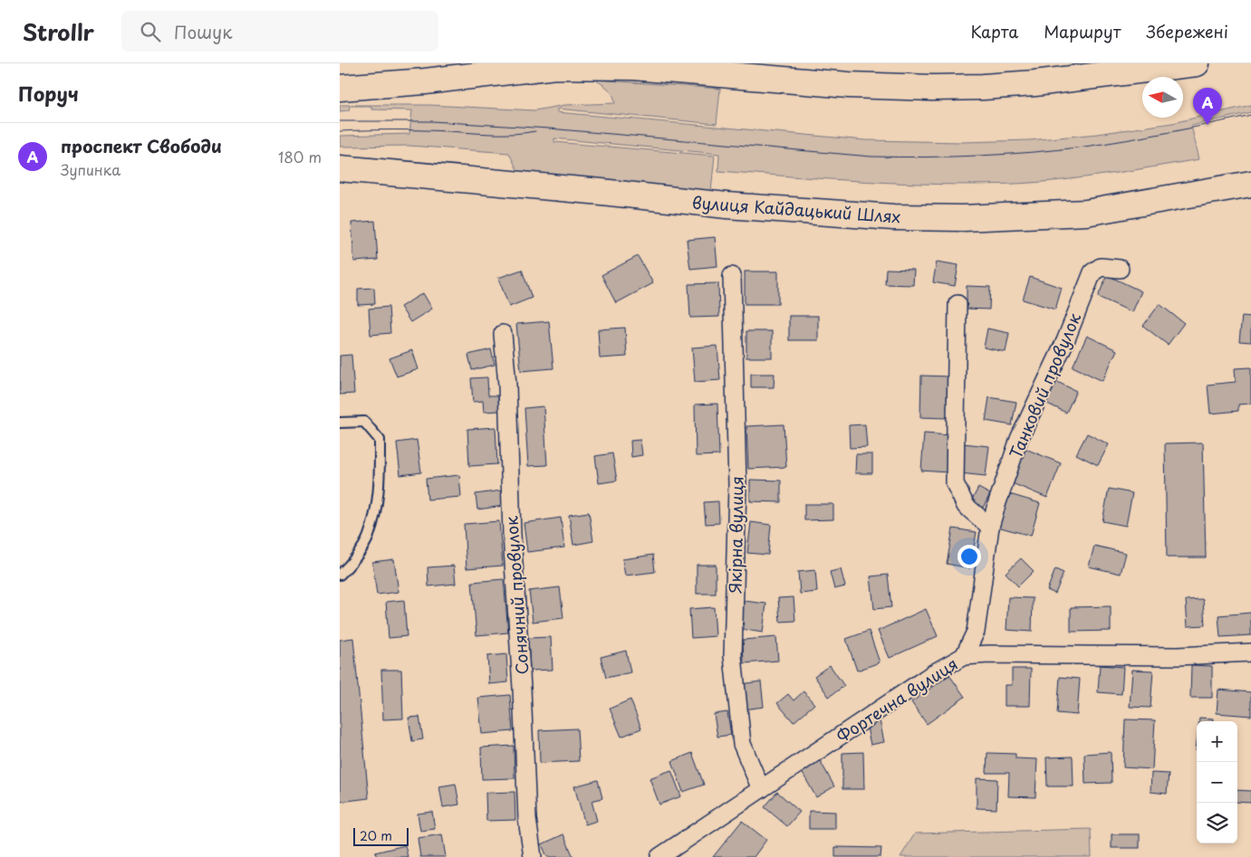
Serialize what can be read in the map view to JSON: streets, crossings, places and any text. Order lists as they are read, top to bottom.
{
  "streets": {
    "highway": ["вулиця Кайдацький Шлях"],
    "street": [
      "Танковий провулок",
      "Якірна вулиця",
      "Сонячний провулок",
      "Фортечна вулиця"
    ]
  },
  "crossings": [
    ["Танковий провулок", "Фортечна вулиця"],
    ["Якірна вулиця", "Фортечна вулиця"]
  ],
  "scale_bar": "20 m",
  "north": "left",
  "page": {
    "header": "Strollr",
    "search": "Пошук",
    "nav": ["Карта", "Маршрут", "Збережені"],
    "heading": "Поруч",
    "pins": "A",
    "list": [
      {
        "mark": "A",
        "name": "проспект Свободи",
        "note": "Зупинка",
        "value": "180 m"
      }
    ],
    "map_buttons": ["+", "−"],
    "scale": "20 m"
  }
}
